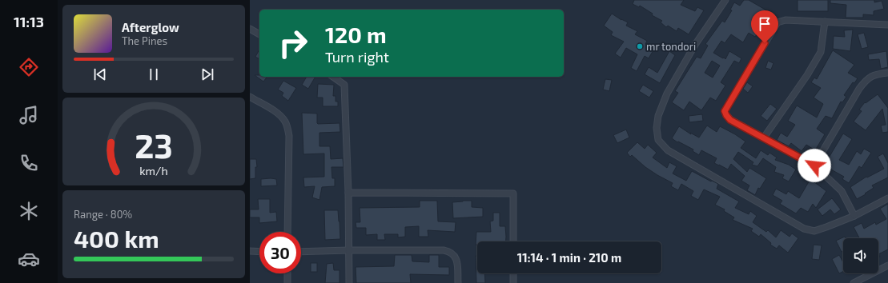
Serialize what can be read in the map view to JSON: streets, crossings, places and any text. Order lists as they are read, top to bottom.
{
  "places": ["mr tondori"],
  "page": {
    "tabs": "11:13",
    "turn": ["120 m", "Turn right"],
    "song": ["Afterglow", "The Pines"],
    "tile": ["Range · 80%", "400 km"],
    "limit": "30",
    "trip": "11:14 · 1 min · 210 m",
    "gauge": ["23", "km/h"]
  }
}
